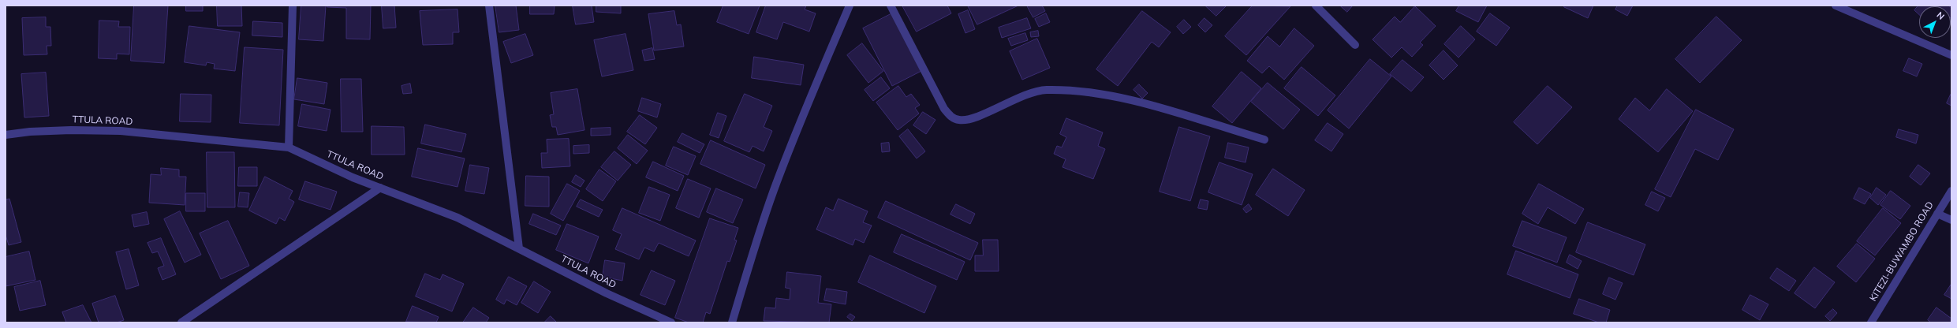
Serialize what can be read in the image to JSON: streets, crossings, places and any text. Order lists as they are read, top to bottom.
{
  "streets": {
    "street": ["TTULA ROAD", "KITEZI-BUWAMBO ROAD"]
  },
  "north": "top right"
}
